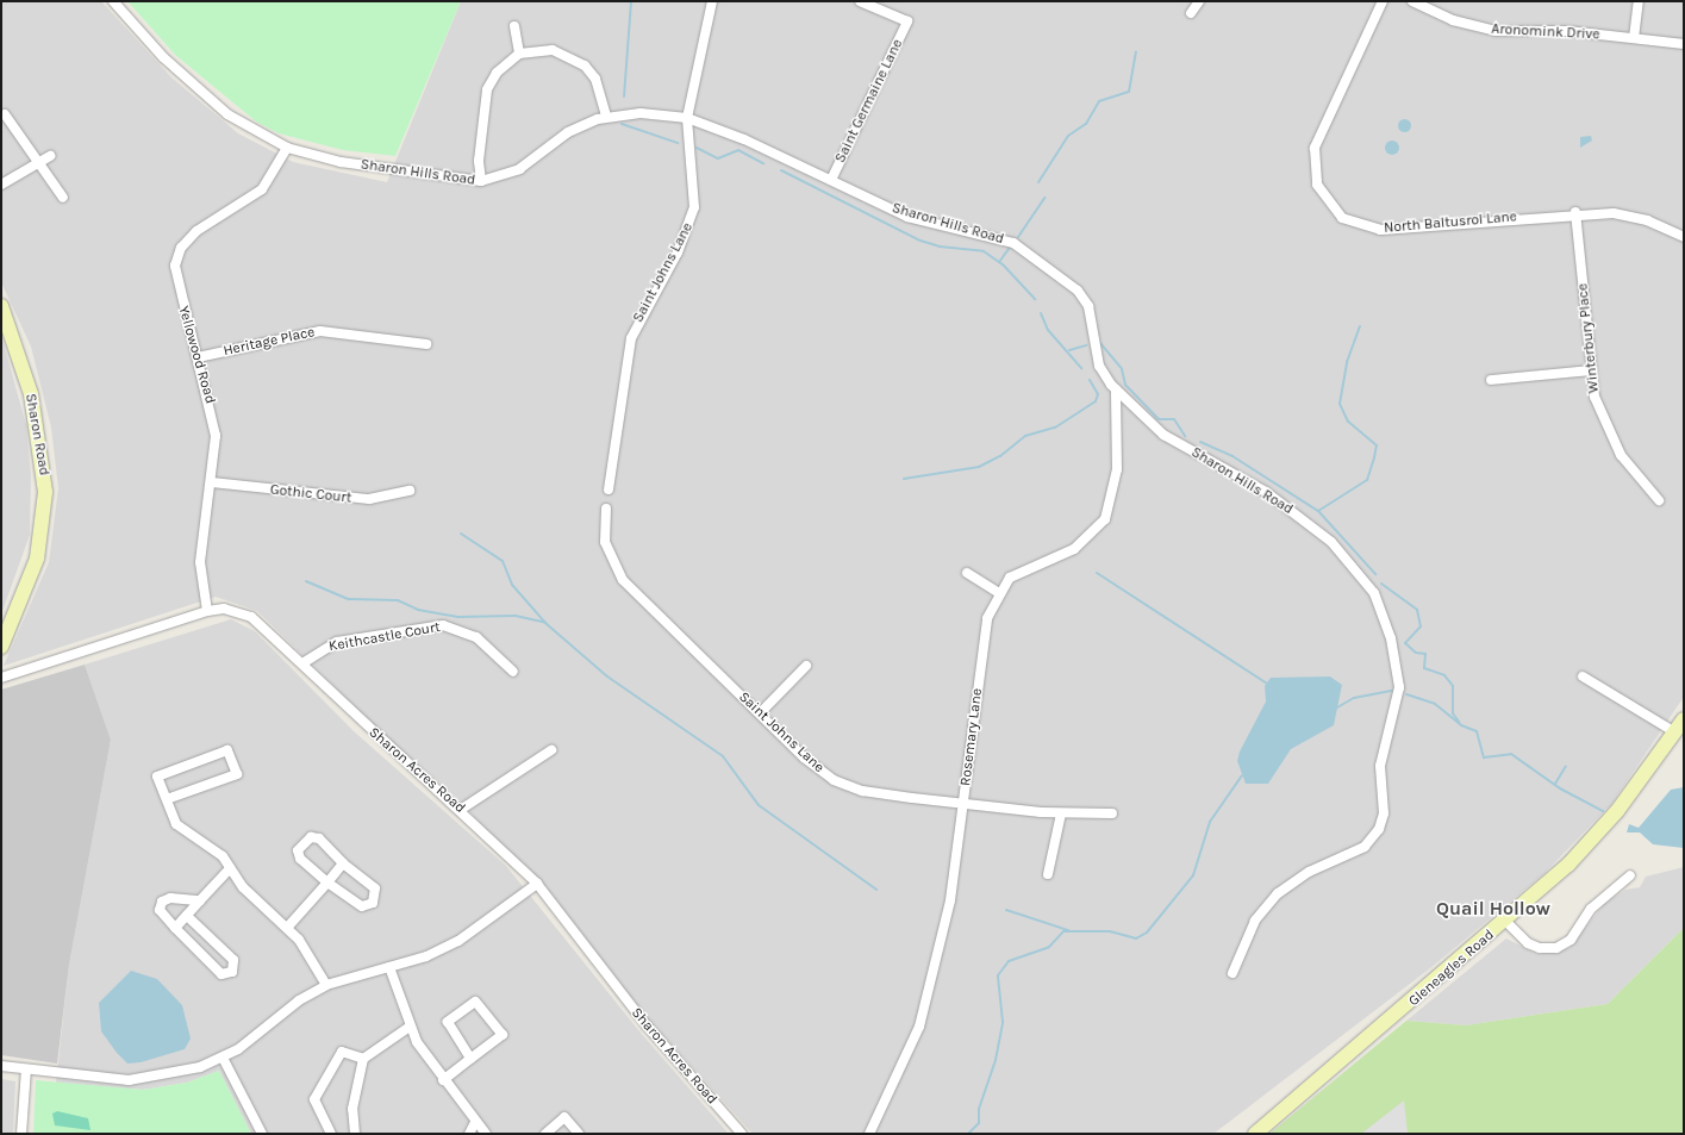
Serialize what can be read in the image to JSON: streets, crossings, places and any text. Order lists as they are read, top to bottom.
{
  "streets": {
    "street": [
      "Aronomink Drive",
      "Saint Germaine Lane",
      "Sharon Hills Road",
      "North Baltusrol Lane",
      "Saint Johns Lane",
      "Winterbury Place",
      "Heritage Place",
      "Yellowood Road",
      "Sharon Road",
      "Gothic Court",
      "Keithcastle Court",
      "Rosemary Lane",
      "Sharon Acres Road",
      "Gleneagles Road"
    ]
  },
  "crossings": [
    ["Saint Germaine Lane", "Sharon Hills Road"],
    ["Sharon Hills Road", "Saint Johns Lane"],
    ["Sharon Hills Road", "Yellowood Road"],
    ["Sharon Hills Road", "Rosemary Lane"],
    ["North Baltusrol Lane", "Winterbury Place"],
    ["Saint Johns Lane", "Rosemary Lane"],
    ["Heritage Place", "Yellowood Road"],
    ["Yellowood Road", "Gothic Court"],
    ["Yellowood Road", "Sharon Acres Road"],
    ["Keithcastle Court", "Sharon Acres Road"]
  ],
  "districts": ["Quail Hollow"]
}
